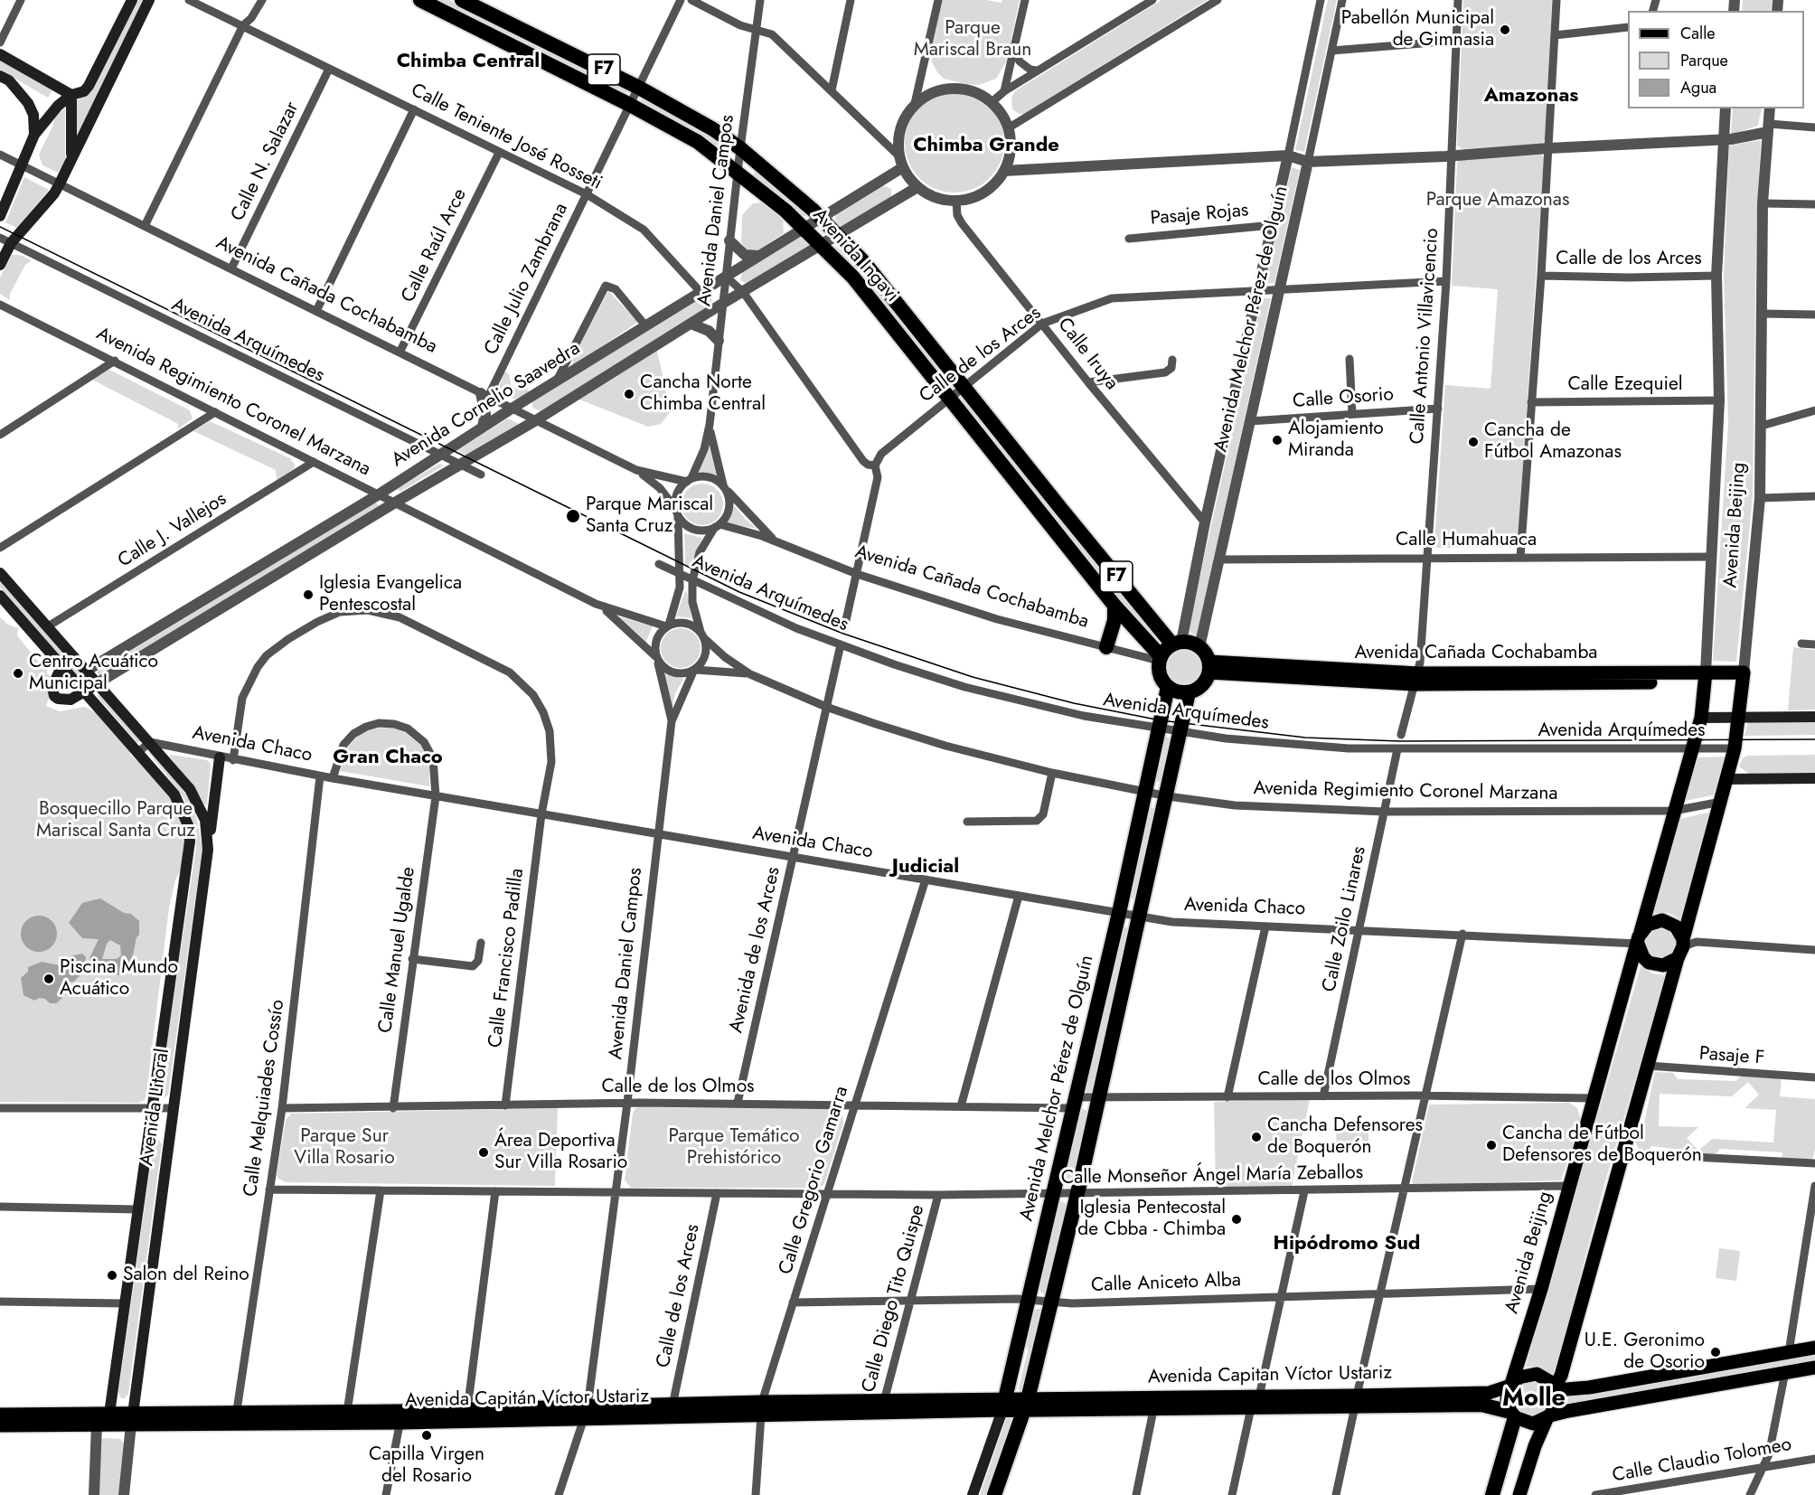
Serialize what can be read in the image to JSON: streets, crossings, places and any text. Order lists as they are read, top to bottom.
{
  "streets": {
    "highway": [
      "F7",
      "Avenida Ingavi",
      "Avenida Melchor Pérez de Olguín",
      "Avenida Capitan Víctor Ustariz",
      "Avenida Capitán Víctor Ustariz"
    ],
    "main road": [
      "Avenida Cañada Cochabamba",
      "Avenida Arquímedes",
      "Avenida Beijing",
      "Avenida Litoral"
    ],
    "street": [
      "Calle Teniente José Rosseti",
      "Calle N. Salazar",
      "Avenida Daniel Campos",
      "Pasaje Rojas",
      "Calle Raúl Arce",
      "Calle de los Arces",
      "Calle Julio Zambrana",
      "Calle Antonio Villavicencio",
      "Calle Iruya",
      "Calle Ezequiel",
      "Calle Osorio",
      "Avenida Regimiento Coronel Marzana",
      "Avenida Cornelio Saavedra",
      "Calle J. Vallejos",
      "Calle Humahuaca",
      "Avenida Chaco",
      "Calle Zoilo Linares",
      "Calle Manuel Ugalde",
      "Avenida de los Arces",
      "Calle Francisco Padilla",
      "Pasaje F",
      "Calle de los Olmos",
      "Calle Melquiades Cossío",
      "Calle Monseñor Ángel María Zeballos",
      "Calle Gregorio Gamarra",
      "Calle Aniceto Alba",
      "Calle Diego Tito Quispe",
      "Calle Claudio Tolomeo"
    ]
  },
  "crossings": [
    ["Calle Teniente José Rosseti", "Calle N. Salazar"],
    ["Calle Teniente José Rosseti", "Calle Raúl Arce"],
    ["Calle Teniente José Rosseti", "Calle Julio Zambrana"],
    ["Calle Teniente José Rosseti", "Avenida Cornelio Saavedra"],
    ["Calle N. Salazar", "Avenida Cañada Cochabamba"],
    ["Avenida Daniel Campos", "Avenida Ingavi"],
    ["Avenida Daniel Campos", "Avenida Cañada Cochabamba"],
    ["Avenida Daniel Campos", "Avenida Regimiento Coronel Marzana"],
    ["Avenida Daniel Campos", "Avenida Cornelio Saavedra"],
    ["Avenida Daniel Campos", "Avenida Chaco"],
    ["Avenida Daniel Campos", "Calle de los Olmos"],
    ["Avenida Daniel Campos", "Calle Monseñor Ángel María Zeballos"],
    ["Avenida Daniel Campos", "Avenida Capitán Víctor Ustariz"],
    ["Pasaje Rojas", "Avenida Melchor Pérez de Olguín"],
    ["Calle Raúl Arce", "Avenida Cañada Cochabamba"],
    ["Avenida Ingavi", "Calle de los Arces"],
    ["Avenida Ingavi", "Calle Julio Zambrana"],
    ["Avenida Ingavi", "Avenida Cañada Cochabamba"],
    ["Avenida Ingavi", "Avenida Melchor Pérez de Olguín"],
    ["Avenida Ingavi", "Avenida Cornelio Saavedra"],
    ["Calle de los Arces", "Avenida Melchor Pérez de Olguín"],
    ["Calle de los Arces", "Calle Antonio Villavicencio"],
    ["Calle de los Arces", "Calle Iruya"],
    ["Calle de los Arces", "Avenida Beijing"],
    ["Calle de los Arces", "Calle Monseñor Ángel María Zeballos"],
    ["Calle de los Arces", "Avenida Capitán Víctor Ustariz"],
    ["Calle Julio Zambrana", "Avenida Cañada Cochabamba"],
    ["Avenida Cañada Cochabamba", "Avenida Melchor Pérez de Olguín"],
    ["Avenida Cañada Cochabamba", "Calle Antonio Villavicencio"],
    ["Avenida Cañada Cochabamba", "Avenida Cornelio Saavedra"],
    ["Avenida Cañada Cochabamba", "Avenida Beijing"],
    ["Avenida Melchor Pérez de Olguín", "Avenida Arquímedes"],
    ["Avenida Melchor Pérez de Olguín", "Calle Iruya"],
    ["Avenida Melchor Pérez de Olguín", "Calle Osorio"],
    ["Avenida Melchor Pérez de Olguín", "Avenida Regimiento Coronel Marzana"],
    ["Avenida Melchor Pérez de Olguín", "Calle Humahuaca"],
    ["Avenida Melchor Pérez de Olguín", "Avenida Chaco"],
    ["Avenida Melchor Pérez de Olguín", "Calle de los Olmos"],
    ["Avenida Melchor Pérez de Olguín", "Calle Monseñor Ángel María Zeballos"],
    ["Avenida Melchor Pérez de Olguín", "Calle Aniceto Alba"],
    ["Avenida Melchor Pérez de Olguín", "Avenida Capitán Víctor Ustariz"],
    ["Calle Antonio Villavicencio", "Calle Osorio"],
    ["Calle Antonio Villavicencio", "Calle Humahuaca"],
    ["Avenida Arquímedes", "Avenida Cornelio Saavedra"],
    ["Avenida Arquímedes", "Avenida Beijing"],
    ["Avenida Arquímedes", "Calle Zoilo Linares"],
    ["Avenida Arquímedes", "Avenida de los Arces"],
    ["Calle Iruya", "Avenida Cornelio Saavedra"],
    ["Calle Ezequiel", "Avenida Beijing"],
    ["Avenida Regimiento Coronel Marzana", "Avenida Cornelio Saavedra"],
    ["Avenida Regimiento Coronel Marzana", "Avenida Beijing"],
    ["Avenida Regimiento Coronel Marzana", "Calle J. Vallejos"],
    ["Avenida Regimiento Coronel Marzana", "Calle Zoilo Linares"],
    ["Avenida Regimiento Coronel Marzana", "Avenida de los Arces"],
    ["Avenida Beijing", "Calle Humahuaca"],
    ["Avenida Beijing", "Avenida Chaco"],
    ["Avenida Beijing", "Pasaje F"],
    ["Avenida Beijing", "Calle de los Olmos"],
    ["Avenida Beijing", "Calle Monseñor Ángel María Zeballos"],
    ["Avenida Beijing", "Calle Aniceto Alba"],
    ["Avenida Beijing", "Avenida Capitan Víctor Ustariz"],
    ["Avenida Chaco", "Calle Zoilo Linares"],
    ["Avenida Chaco", "Calle Manuel Ugalde"],
    ["Avenida Chaco", "Avenida de los Arces"],
    ["Avenida Chaco", "Calle Francisco Padilla"],
    ["Avenida Chaco", "Calle Melquiades Cossío"],
    ["Avenida Chaco", "Avenida Litoral"],
    ["Avenida Chaco", "Calle Gregorio Gamarra"],
    ["Calle Zoilo Linares", "Calle de los Olmos"],
    ["Calle Manuel Ugalde", "Calle de los Olmos"],
    ["Avenida de los Arces", "Calle de los Olmos"],
    ["Calle Francisco Padilla", "Calle de los Olmos"],
    ["Calle de los Olmos", "Calle Melquiades Cossío"],
    ["Calle de los Olmos", "Calle Gregorio Gamarra"],
    ["Calle Melquiades Cossío", "Calle Monseñor Ángel María Zeballos"],
    ["Calle Melquiades Cossío", "Avenida Capitán Víctor Ustariz"],
    ["Avenida Litoral", "Avenida Capitán Víctor Ustariz"],
    ["Calle Monseñor Ángel María Zeballos", "Calle Gregorio Gamarra"],
    ["Calle Monseñor Ángel María Zeballos", "Calle Diego Tito Quispe"],
    ["Calle Gregorio Gamarra", "Calle Aniceto Alba"],
    ["Calle Gregorio Gamarra", "Avenida Capitán Víctor Ustariz"],
    ["Calle Aniceto Alba", "Calle Diego Tito Quispe"],
    ["Calle Diego Tito Quispe", "Avenida Capitán Víctor Ustariz"],
    ["Avenida Capitan Víctor Ustariz", "Avenida Capitán Víctor Ustariz"]
  ],
  "districts": [
    "Chimba Central",
    "Amazonas",
    "Chimba Grande",
    "Gran Chaco",
    "Judicial",
    "Hipódromo Sud",
    "Molle"
  ],
  "parks": [
    "Parque Mariscal Braun",
    "Parque Amazonas",
    "Bosquecillo Parque Mariscal Santa Cruz",
    "Parque Sur Villa Rosario",
    "Parque Temático Prehistórico"
  ],
  "places": [
    "Pabellón Municipal de Gimnasia",
    "Cancha Norte Chimba Central",
    "Alojamiento Miranda",
    "Cancha de Fútbol Amazonas",
    "Parque Mariscal Santa Cruz",
    "Iglesia Evangelica Pentescostal",
    "Centro Acuático Municipal",
    "Piscina Mundo Acuático",
    "Cancha Defensores de Boquerón",
    "Cancha de Fútbol Defensores de Boquerón",
    "Área Deportiva Sur Villa Rosario",
    "Iglesia Pentecostal de Cbba - Chimba",
    "Salon del Reino",
    "U.E. Geronimo de Osorio",
    "Capilla Virgen del Rosario"
  ],
  "legend": ["Calle", "Parque", "Agua"]
}
